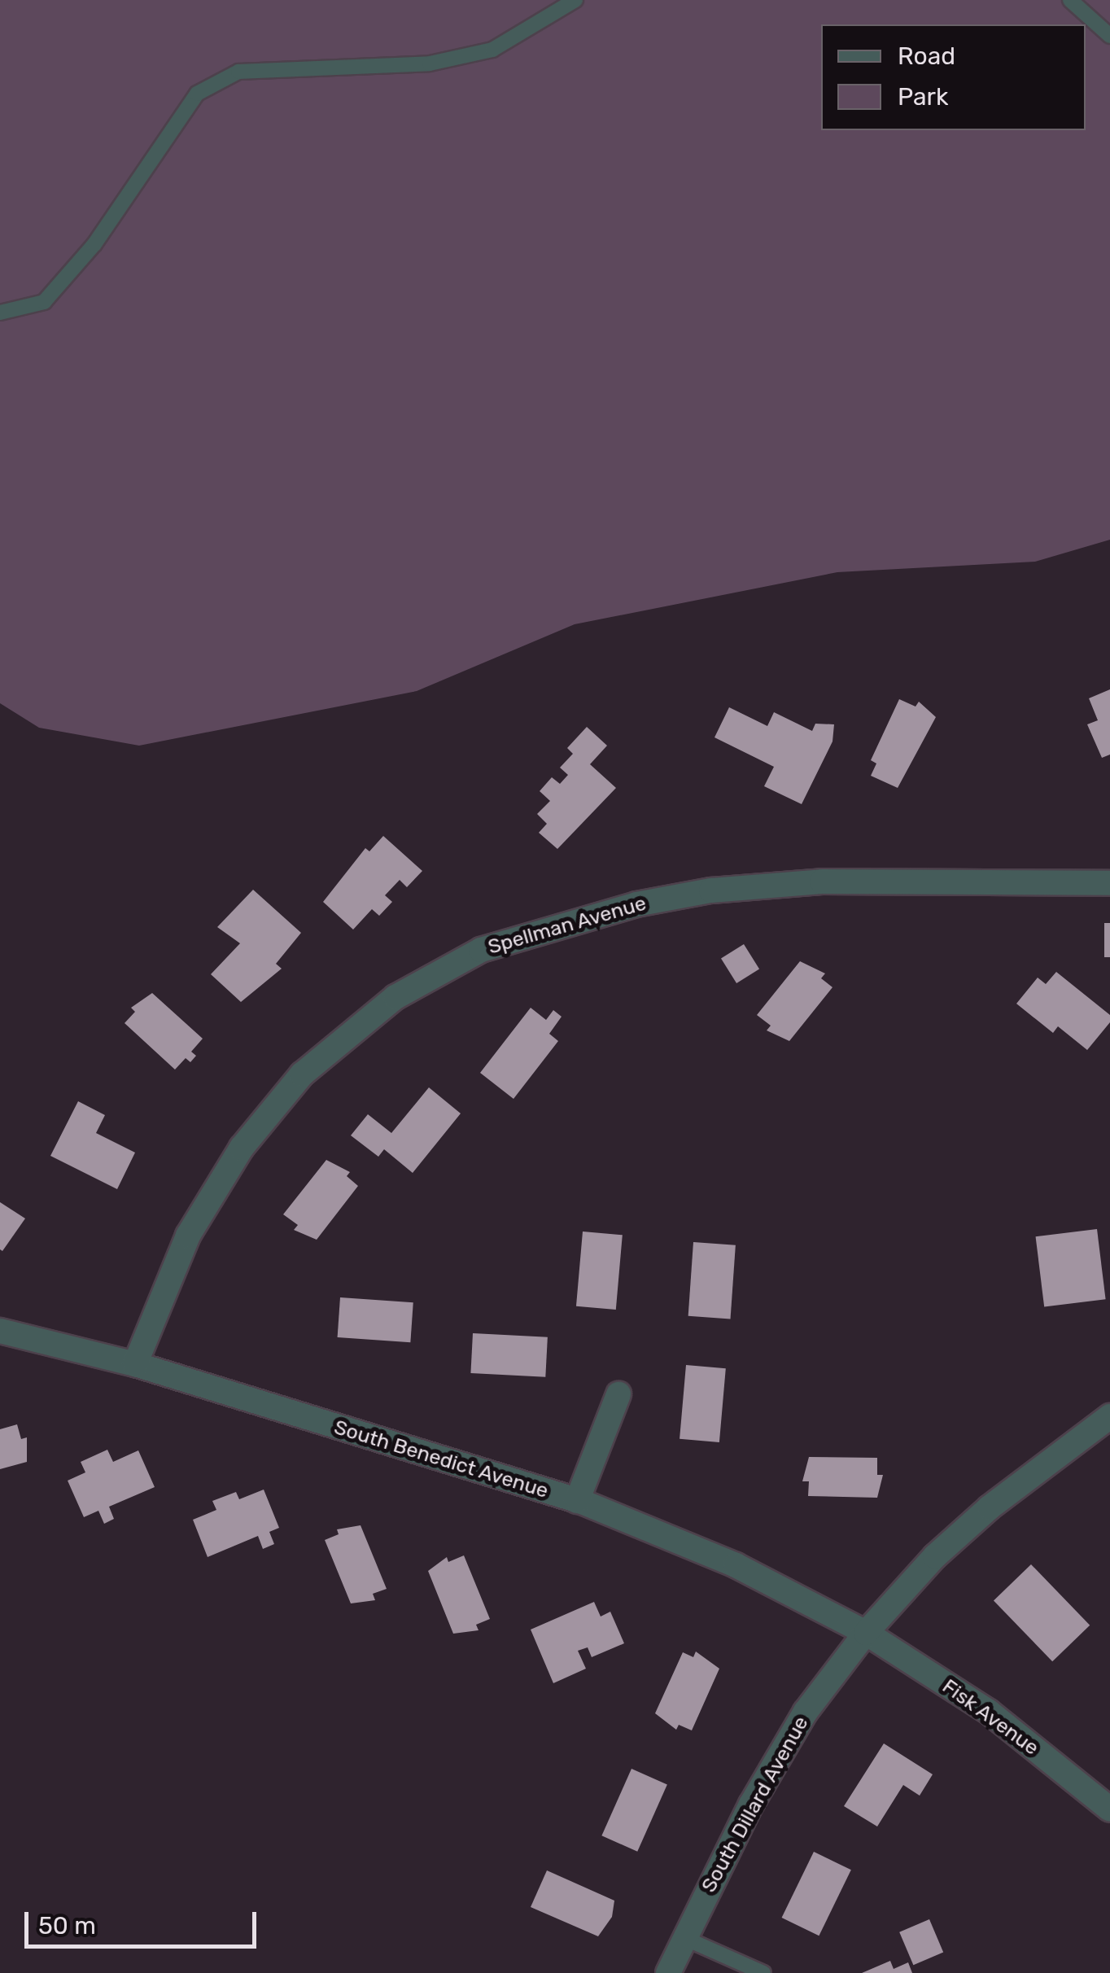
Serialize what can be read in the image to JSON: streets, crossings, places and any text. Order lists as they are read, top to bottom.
{
  "streets": {
    "street": [
      "Spellman Avenue",
      "South Benedict Avenue",
      "Fisk Avenue",
      "South Dillard Avenue"
    ]
  },
  "crossings": [
    ["Spellman Avenue", "South Benedict Avenue"],
    ["South Benedict Avenue", "Fisk Avenue"],
    ["South Benedict Avenue", "South Dillard Avenue"],
    ["Fisk Avenue", "South Dillard Avenue"]
  ],
  "legend": ["Road", "Park"],
  "scale_bar": "50 m"
}
